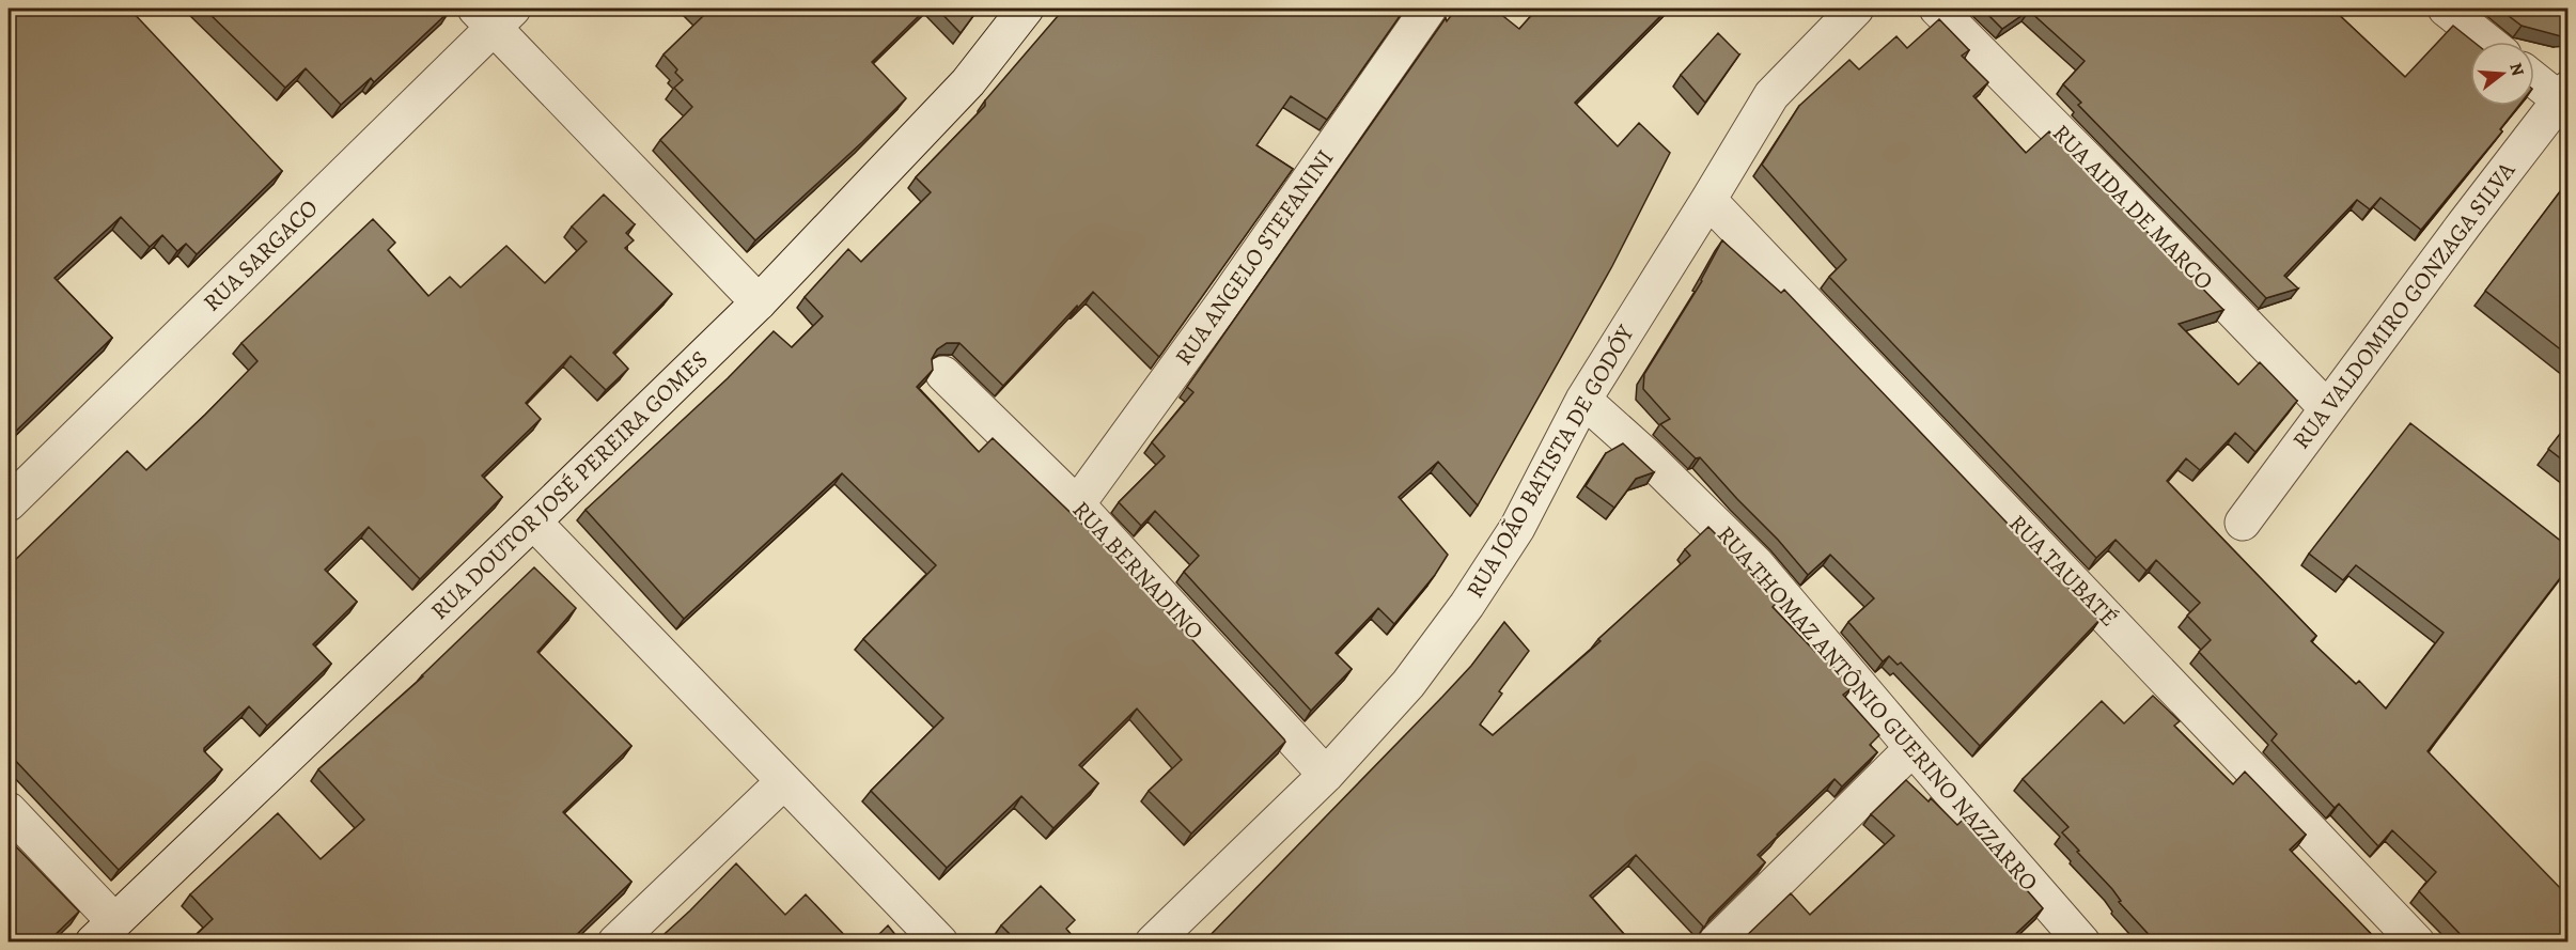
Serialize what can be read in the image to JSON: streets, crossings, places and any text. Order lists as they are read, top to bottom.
{
  "streets": {
    "street": [
      "RUA AIDA DE MARCO",
      "RUA SARGACO",
      "RUA ANGELO STEFANINI",
      "RUA VALDOMIRO GONZAGA SILVA",
      "RUA JOÃO BATISTA DE GODÓY",
      "RUA DOUTOR JOSÉ PEREIRA GOMES",
      "RUA BERNADINO",
      "RUA TAUBATÉ",
      "RUA THOMAZ ANTÔNIO GUERINO NAZZARRO"
    ]
  },
  "crossings": [
    ["RUA AIDA DE MARCO", "RUA VALDOMIRO GONZAGA SILVA"],
    ["RUA ANGELO STEFANINI", "RUA BERNADINO"],
    ["RUA JOÃO BATISTA DE GODÓY", "RUA BERNADINO"],
    ["RUA JOÃO BATISTA DE GODÓY", "RUA TAUBATÉ"],
    ["RUA JOÃO BATISTA DE GODÓY", "RUA THOMAZ ANTÔNIO GUERINO NAZZARRO"]
  ],
  "north": "right"
}
